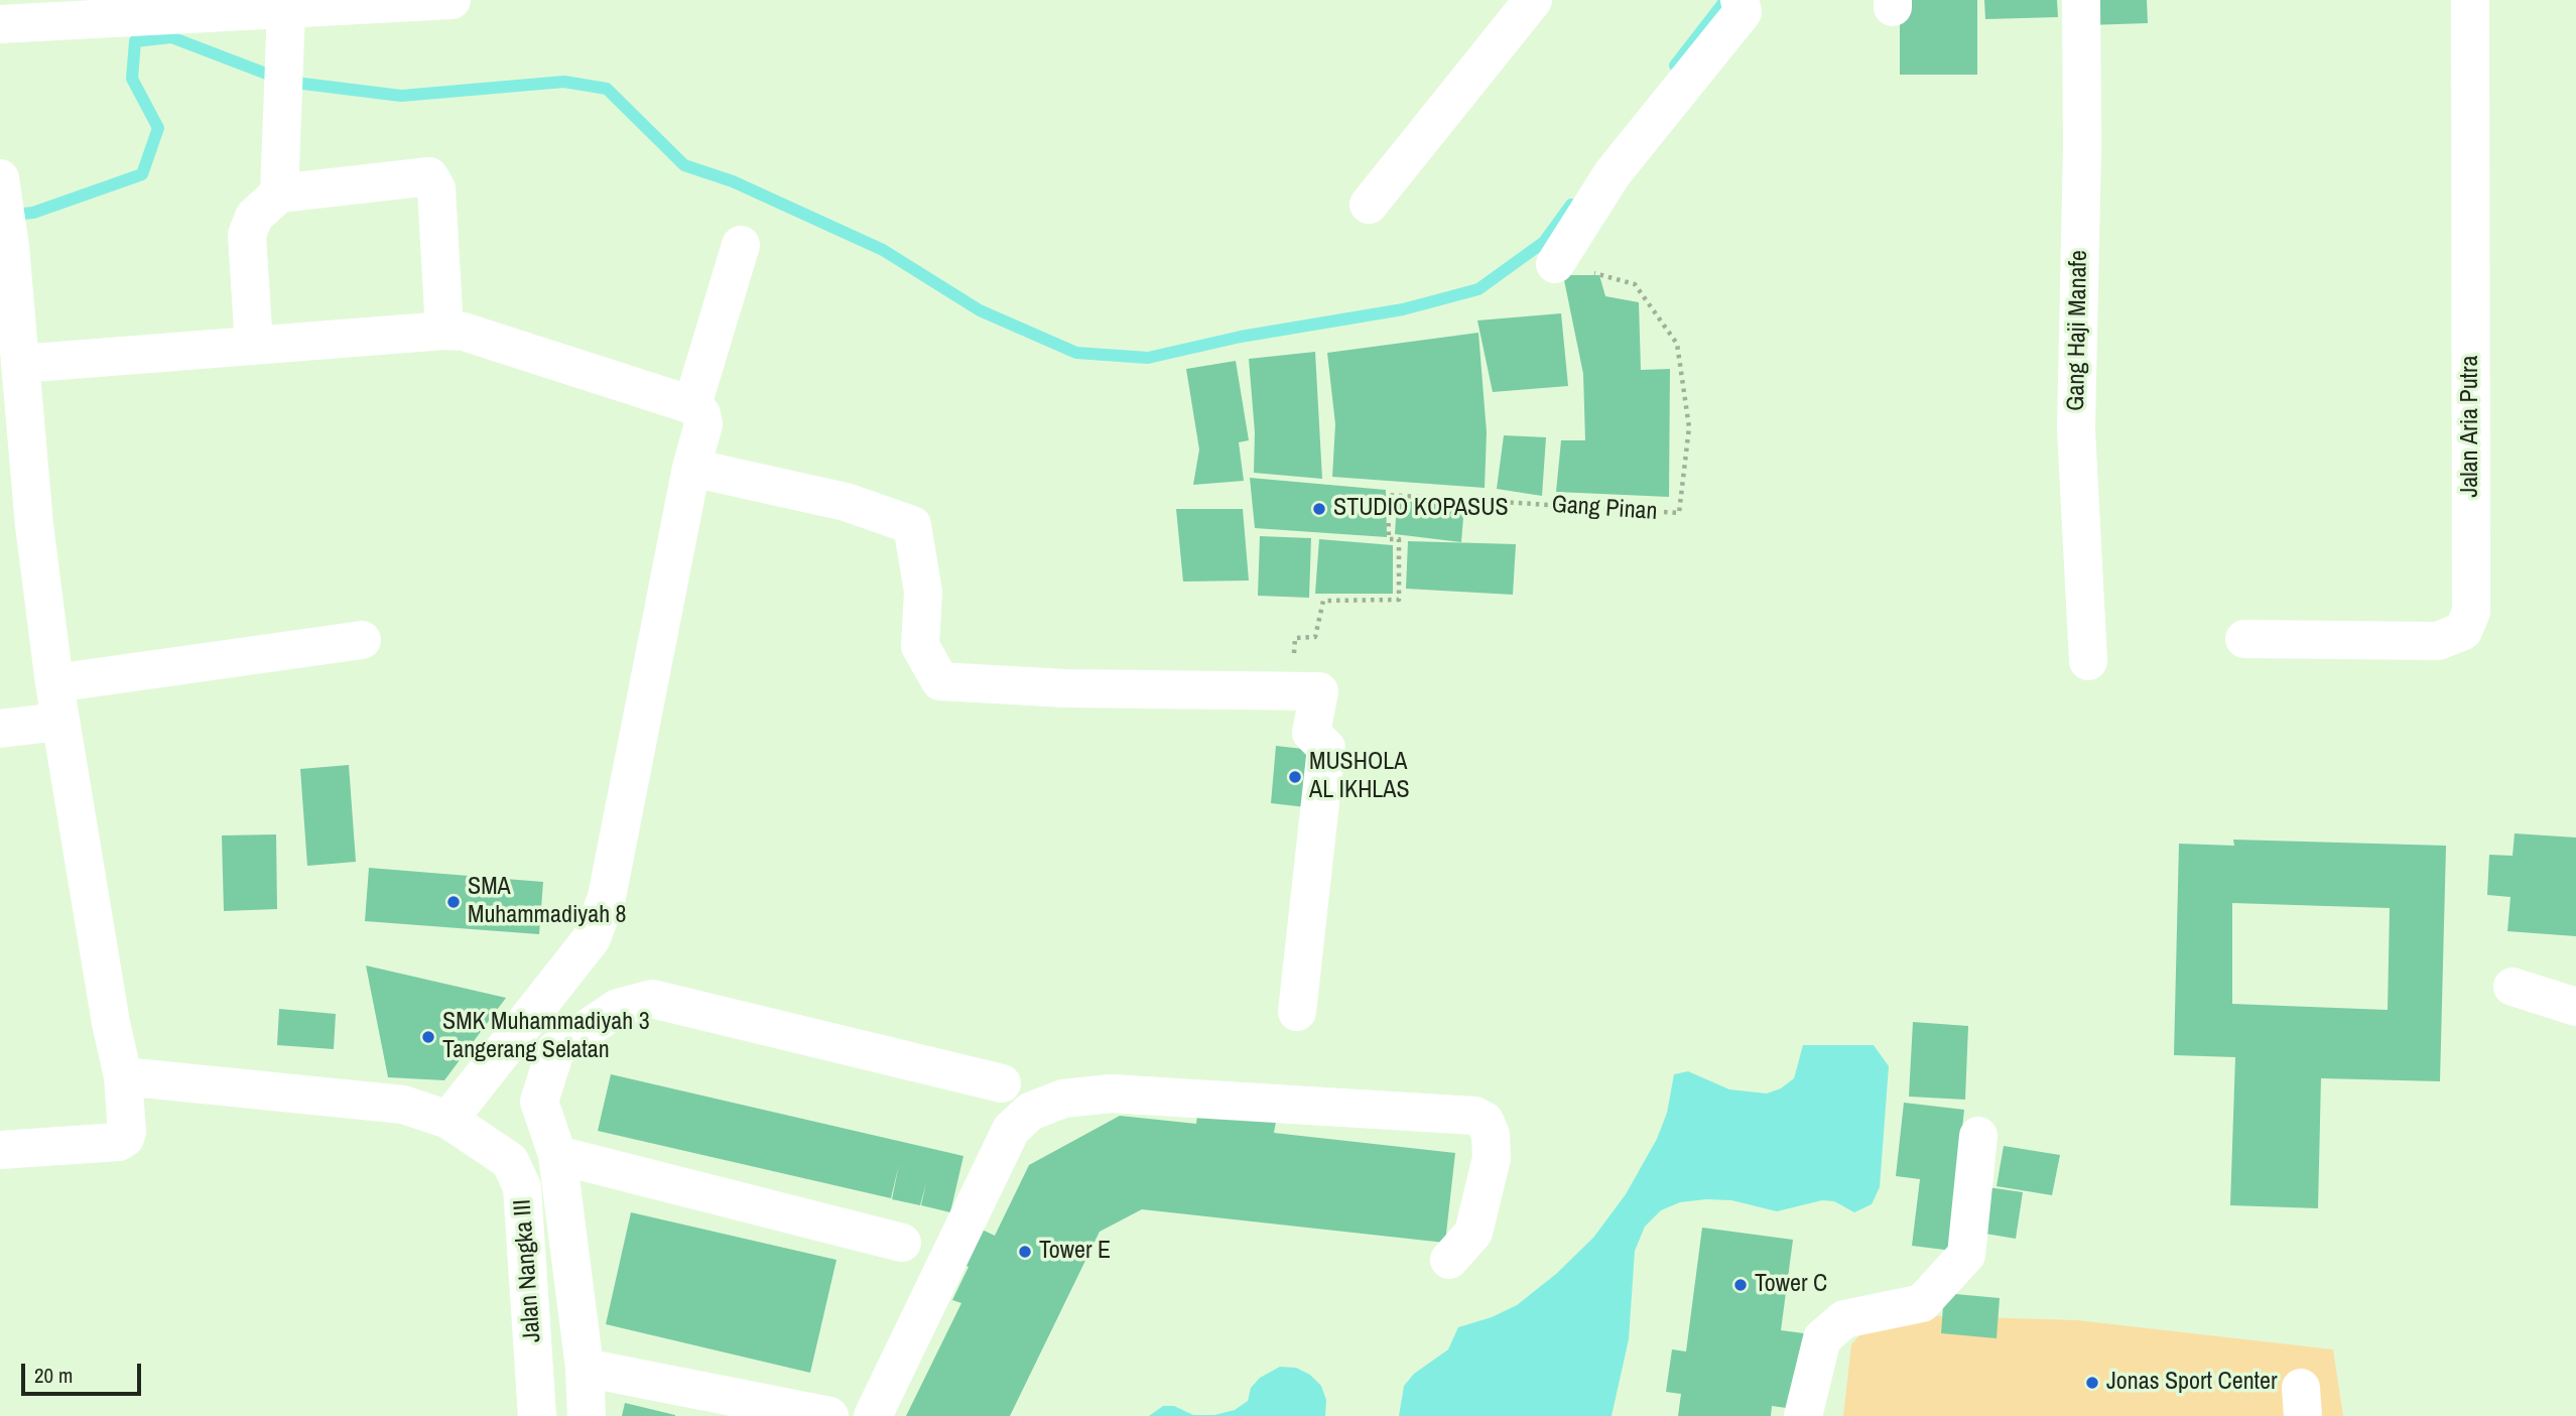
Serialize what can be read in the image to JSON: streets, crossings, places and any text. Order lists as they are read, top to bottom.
{
  "streets": {
    "street": ["Gang Haji Manafe", "Jalan Aria Putra", "Jalan Nangka III"],
    "path": ["Gang Pinan"]
  },
  "places": [
    "STUDIO KOPASUS",
    "MUSHOLA AL IKHLAS",
    "SMA Muhammadiyah 8",
    "SMK Muhammadiyah 3 Tangerang Selatan",
    "Tower E",
    "Tower C",
    "Jonas Sport Center"
  ],
  "scale_bar": "20 m"
}
